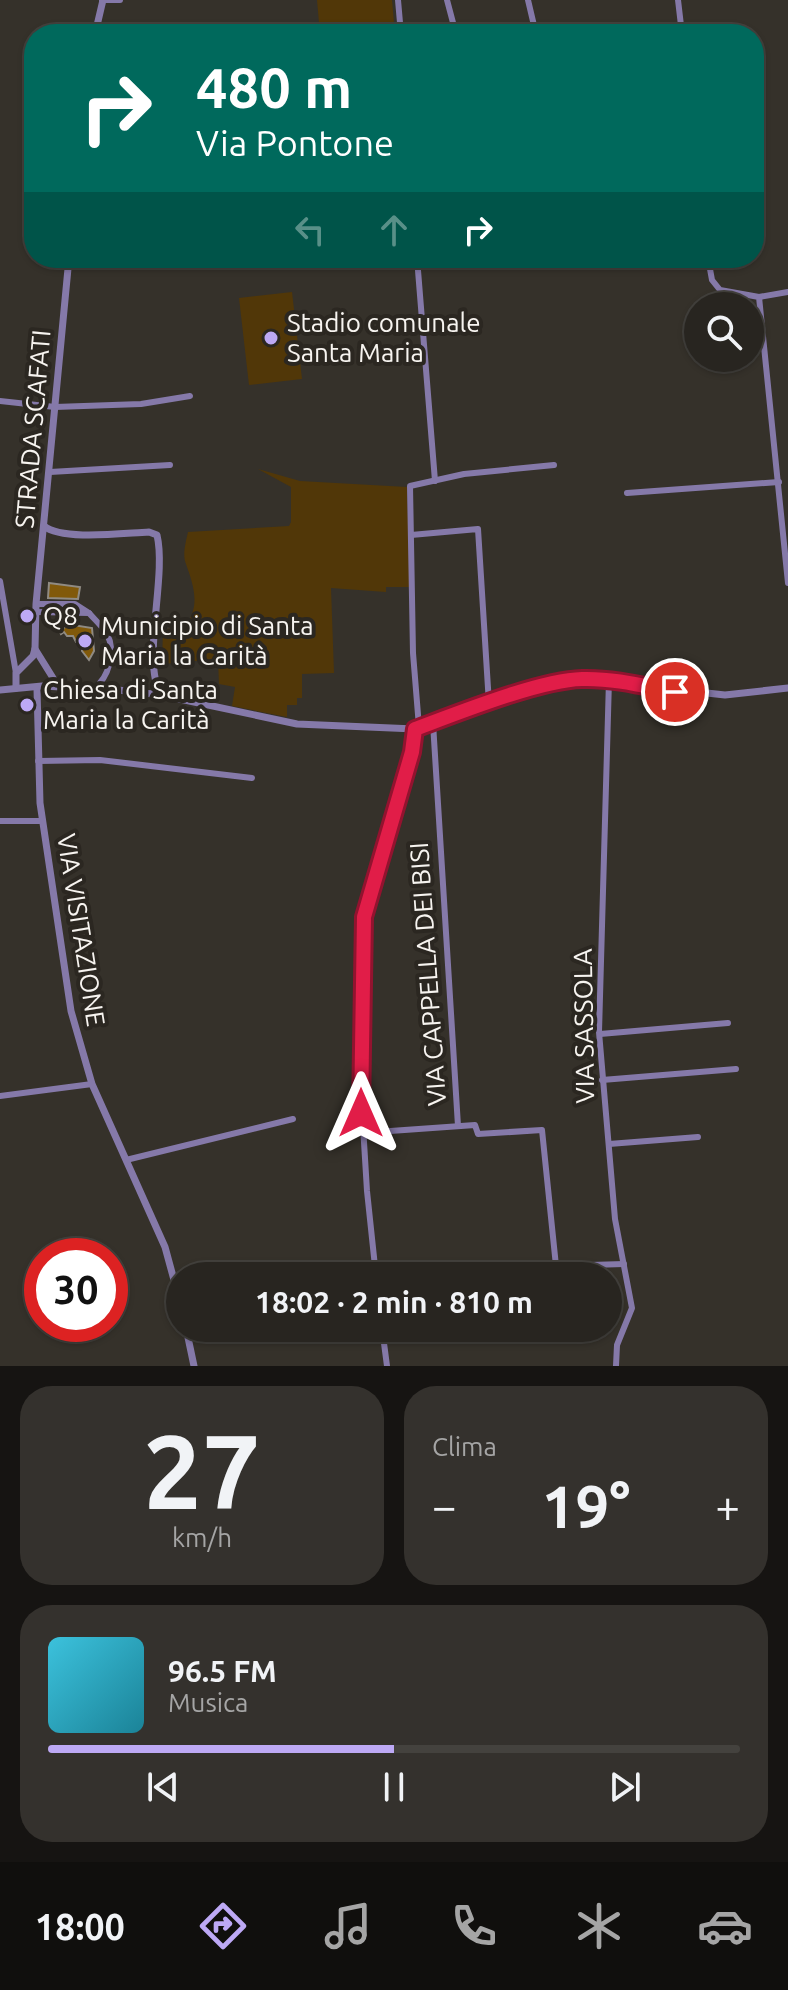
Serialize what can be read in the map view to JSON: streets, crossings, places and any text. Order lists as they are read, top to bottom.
{
  "streets": {
    "street": [
      "STRADA SCAFATI",
      "VIA VISITAZIONE",
      "VIA CAPPELLA DEI BISI",
      "VIA SASSOLA"
    ]
  },
  "places": [
    "Stadio comunale Santa Maria",
    "Q8",
    "Municipio di Santa Maria la Carità",
    "Chiesa di Santa Maria la Carità"
  ],
  "page": {
    "turn": ["480 m", "Via Pontone"],
    "limit": "30",
    "trip": "18:02 · 2 min · 810 m",
    "tile": [
      ["27", "km/h"],
      "Clima"
    ],
    "heat": ["−", "19°", "+"],
    "song": ["96.5 FM", "Musica"],
    "tabs": "18:00"
  }
}
